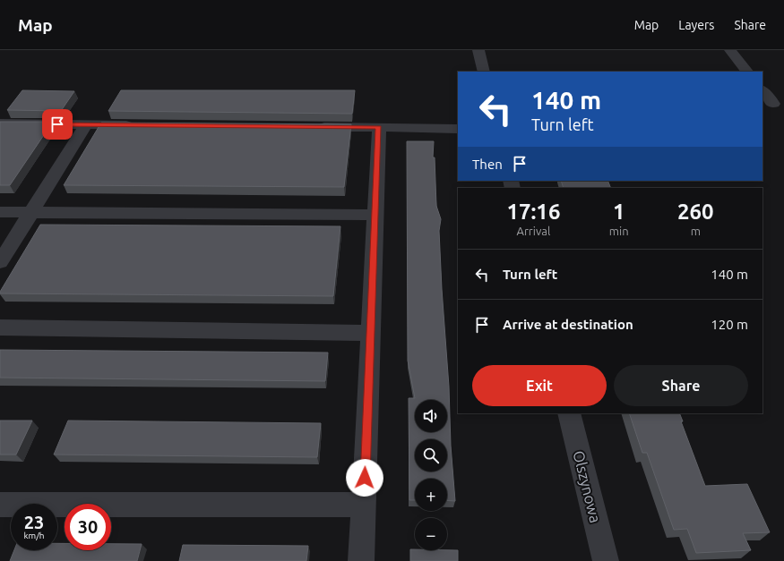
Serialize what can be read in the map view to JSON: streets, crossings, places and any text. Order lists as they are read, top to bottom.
{
  "streets": {
    "street": ["Olszynowa"]
  },
  "page": {
    "header": "Map",
    "nav": ["Map", "Layers", "Share"],
    "turn": ["140 m", "Turn left"],
    "then": "Then",
    "eta": [
      "17:16",
      "Arrival",
      "1",
      "min",
      "260",
      "m"
    ],
    "list": [
      {
        "name": "Turn left",
        "value": "140 m"
      },
      {
        "name": "Arrive at destination",
        "value": "120 m"
      }
    ],
    "buttons": ["Exit", "Share"],
    "map_buttons": ["+", "−"],
    "speed": "23 km/h",
    "limit": "30"
  }
}
